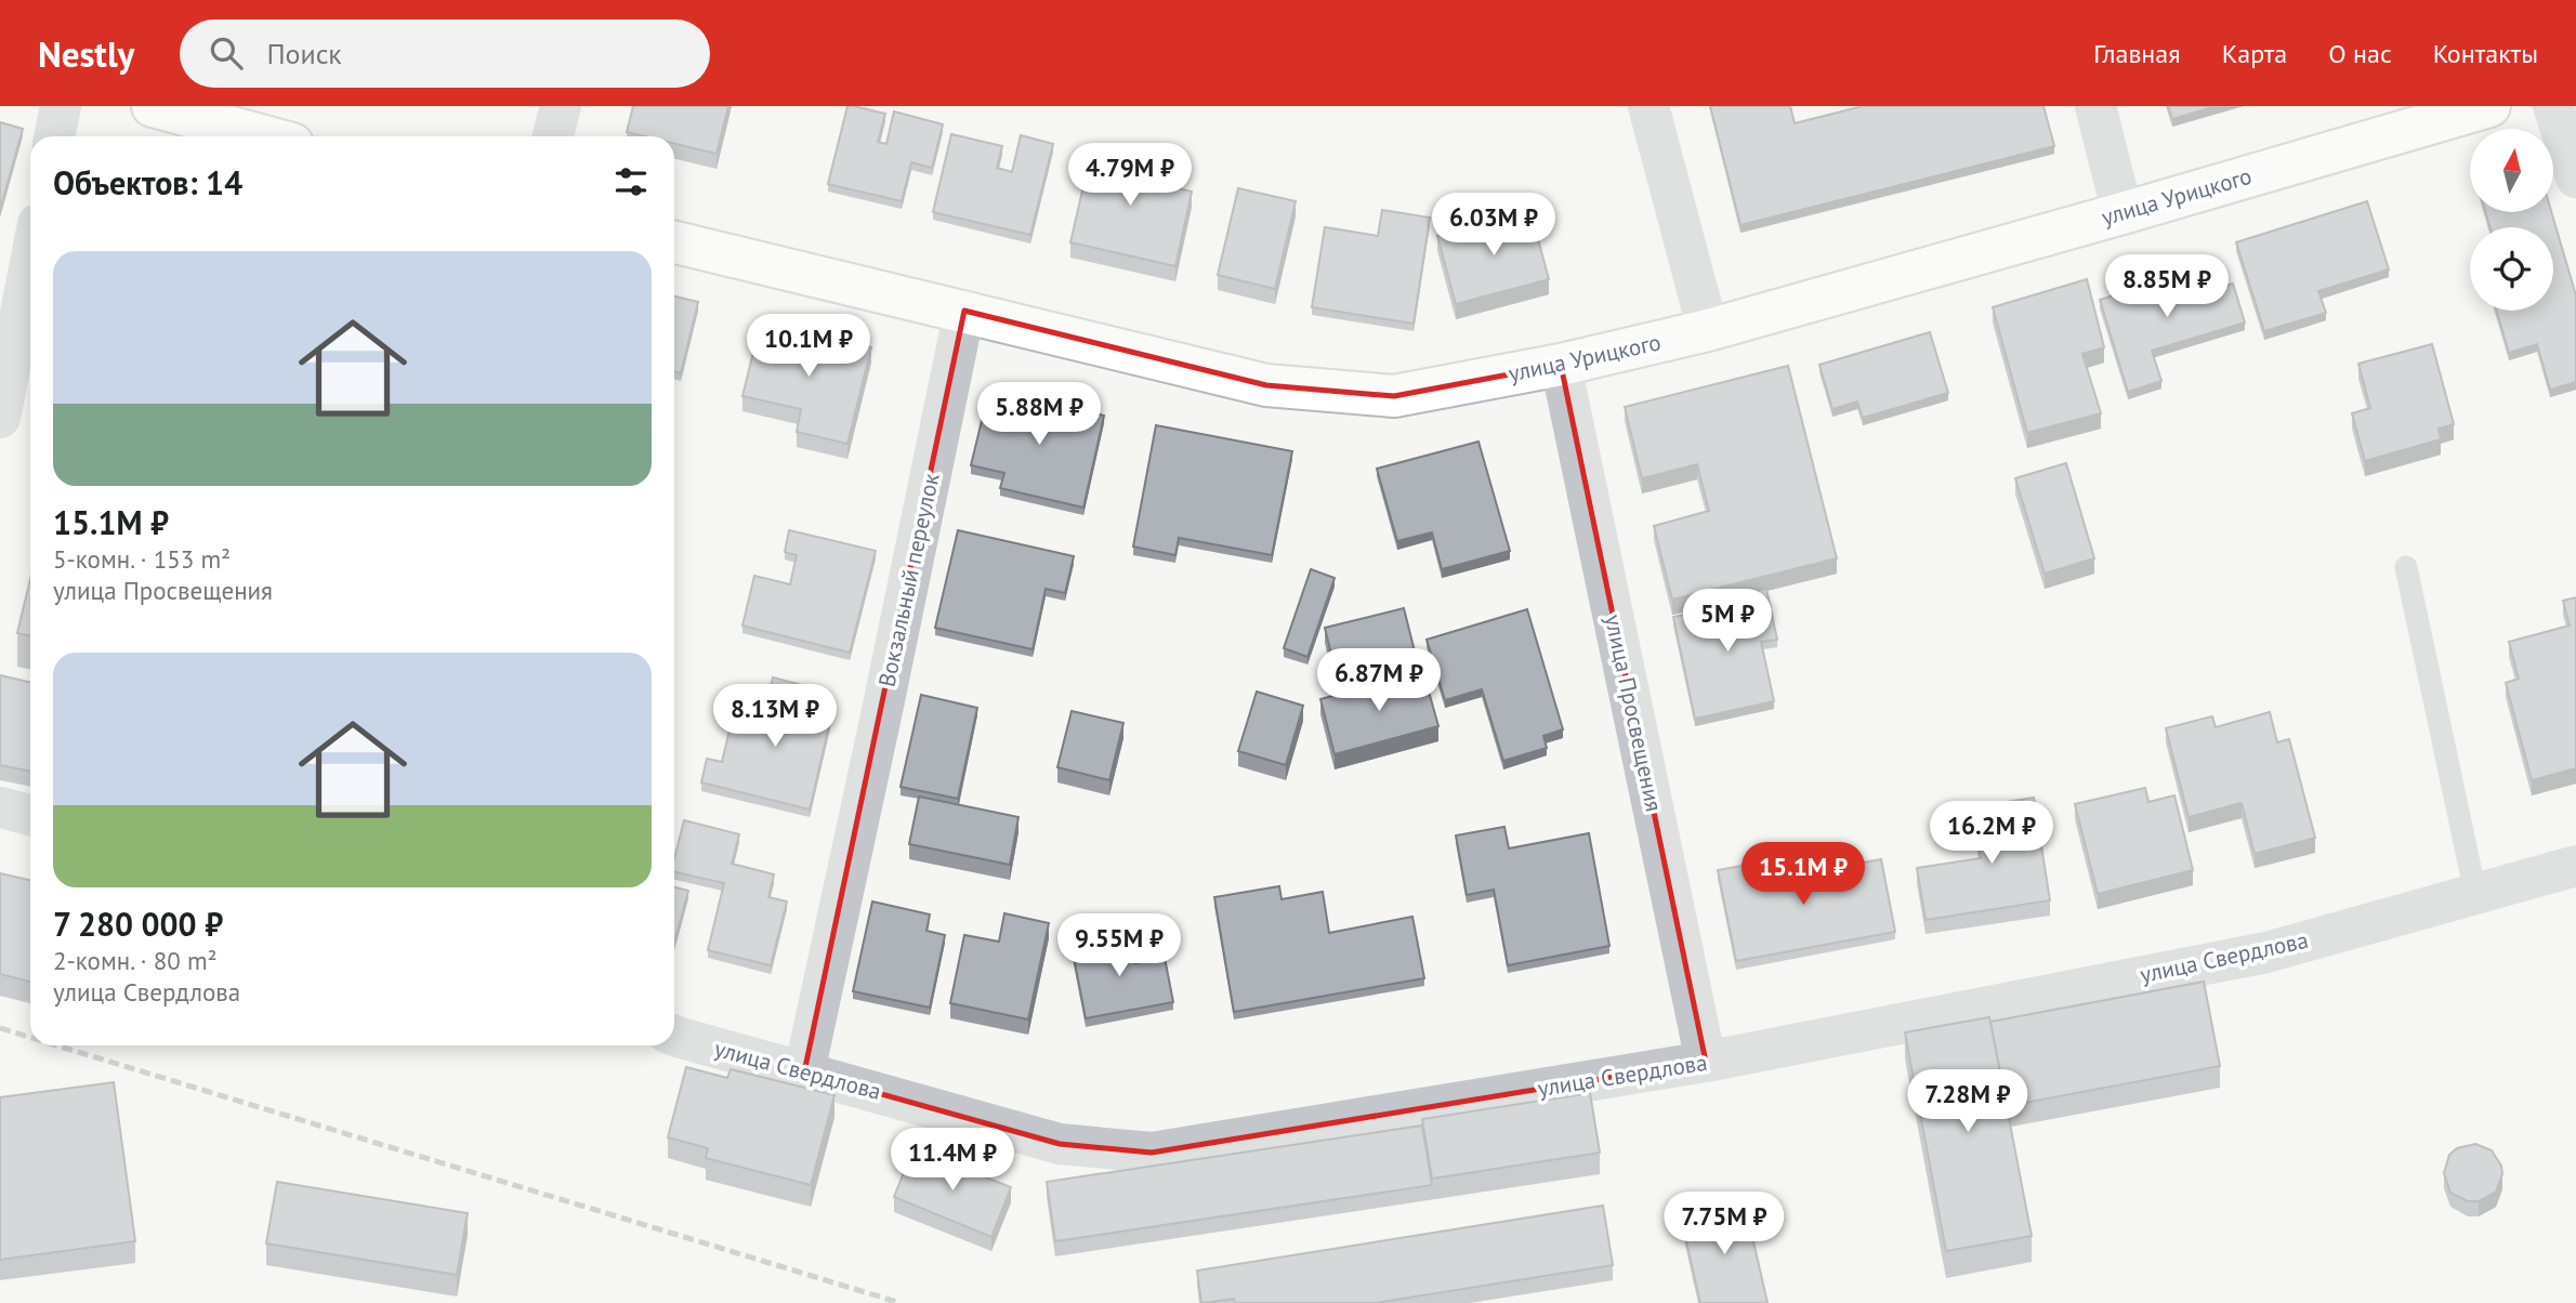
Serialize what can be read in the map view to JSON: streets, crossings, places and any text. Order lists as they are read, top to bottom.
{
  "streets": {
    "main road": ["улица Урицкого"],
    "street": ["Вокзальный переулок", "улица Просвещения", "улица Свердлова"]
  },
  "crossings": [
    ["улица Урицкого", "Вокзальный переулок"],
    ["улица Урицкого", "улица Просвещения"],
    ["Вокзальный переулок", "улица Свердлова"],
    ["улица Просвещения", "улица Свердлова"]
  ],
  "north": "top",
  "page": {
    "header": "Nestly",
    "search": "Поиск",
    "nav": [
      "Главная",
      "Карта",
      "О нас",
      "Контакты"
    ],
    "heading": "Объектов: 14",
    "price": [
      "4.79M ₽",
      "6.03M ₽",
      "8.85M ₽",
      "10.1M ₽",
      "5.88M ₽",
      "5M ₽",
      "6.87M ₽",
      "8.13M ₽",
      "16.2M ₽",
      "15.1M ₽",
      "9.55M ₽",
      "7.28M ₽",
      "11.4M ₽",
      "7.75M ₽"
    ],
    "list": [
      {
        "name": "15.1M ₽",
        "note": "5-комн. · 153 m² · улица Просвещения"
      },
      {
        "name": "7 280 000 ₽",
        "note": "2-комн. · 80 m² · улица Свердлова"
      }
    ]
  }
}
